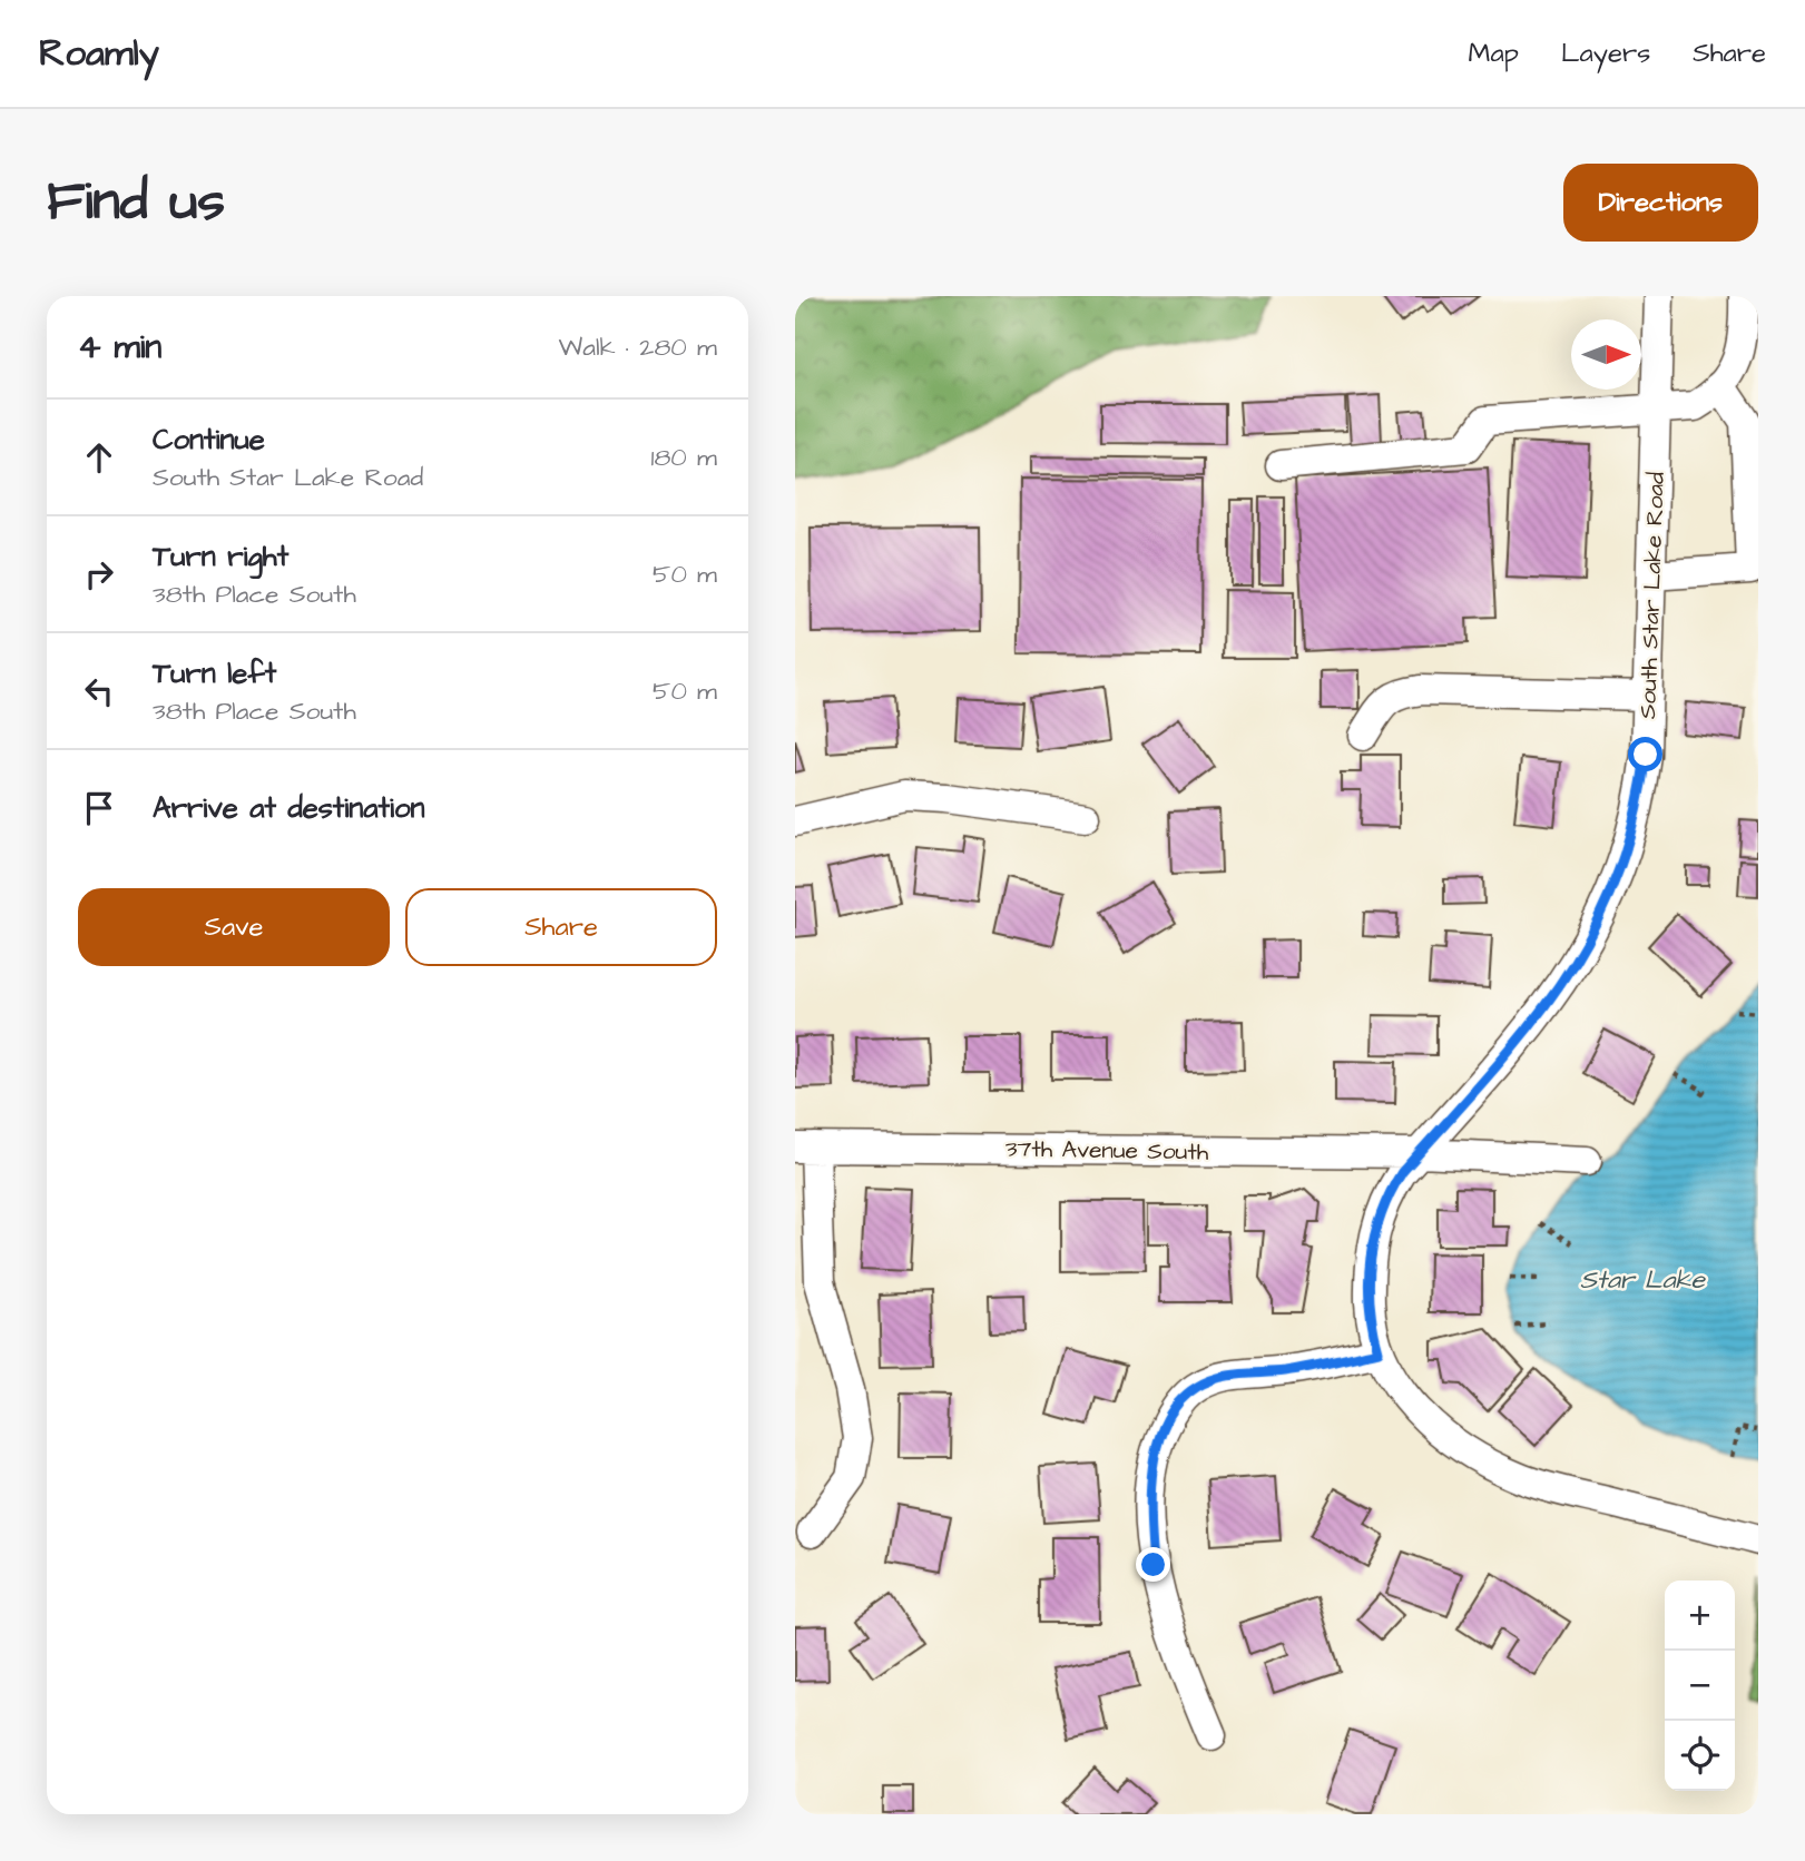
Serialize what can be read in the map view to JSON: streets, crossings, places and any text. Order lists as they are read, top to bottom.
{
  "streets": {
    "street": ["South Star Lake Road", "37th Avenue South"]
  },
  "crossings": [
    ["South Star Lake Road", "37th Avenue South"]
  ],
  "water": ["Star Lake"],
  "north": "right",
  "page": {
    "header": "Roamly",
    "nav": ["Map", "Layers", "Share"],
    "buttons": [
      "Directions",
      ["Save", "Share"]
    ],
    "title": "Find us",
    "heading": ["4 min", "Walk · 280 m"],
    "list": [
      ["Continue", "South Star Lake Road", "180 m"],
      ["Turn right", "38th Place South", "50 m"],
      ["Turn left", "38th Place South", "50 m"],
      "Arrive at destination"
    ],
    "map_buttons": ["+", "−"]
  }
}
